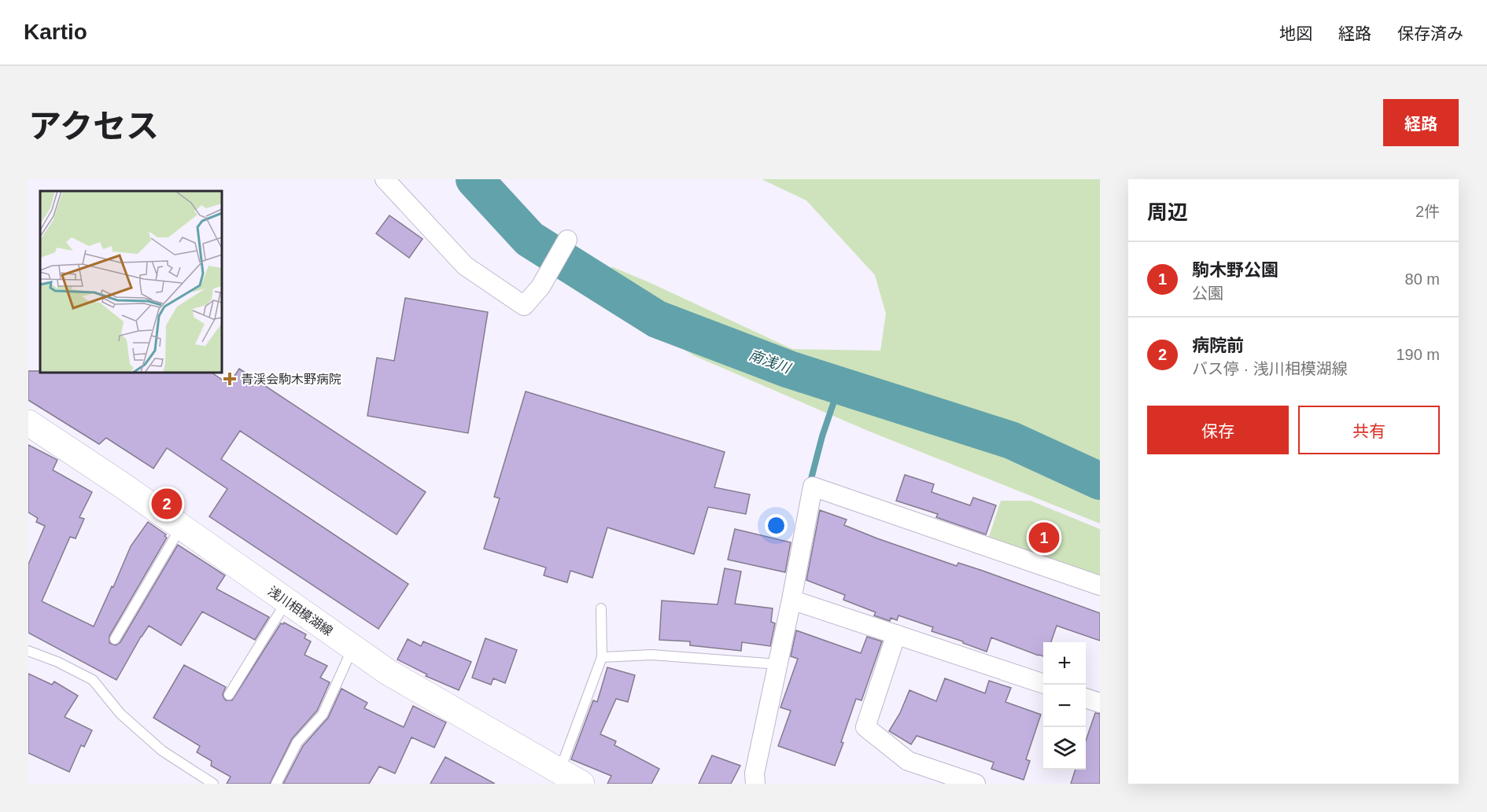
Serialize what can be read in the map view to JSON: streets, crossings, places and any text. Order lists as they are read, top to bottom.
{
  "streets": {
    "main road": ["浅川相模湖線"]
  },
  "water": ["南浅川"],
  "places": {
    "health": ["青渓会駒木野病院"]
  },
  "page": {
    "header": "Kartio",
    "nav": ["地図", "経路", "保存済み"],
    "title": "アクセス",
    "buttons": [
      "経路",
      ["保存", "共有"]
    ],
    "heading": ["周辺", "2件"],
    "list": [
      {
        "mark": "1",
        "name": "駒木野公園",
        "note": "公園",
        "value": "80 m"
      },
      {
        "mark": "2",
        "name": "病院前",
        "note": "バス停 · 浅川相模湖線",
        "value": "190 m"
      }
    ],
    "pins": ["2", "1"],
    "map_buttons": ["+", "−"]
  }
}
